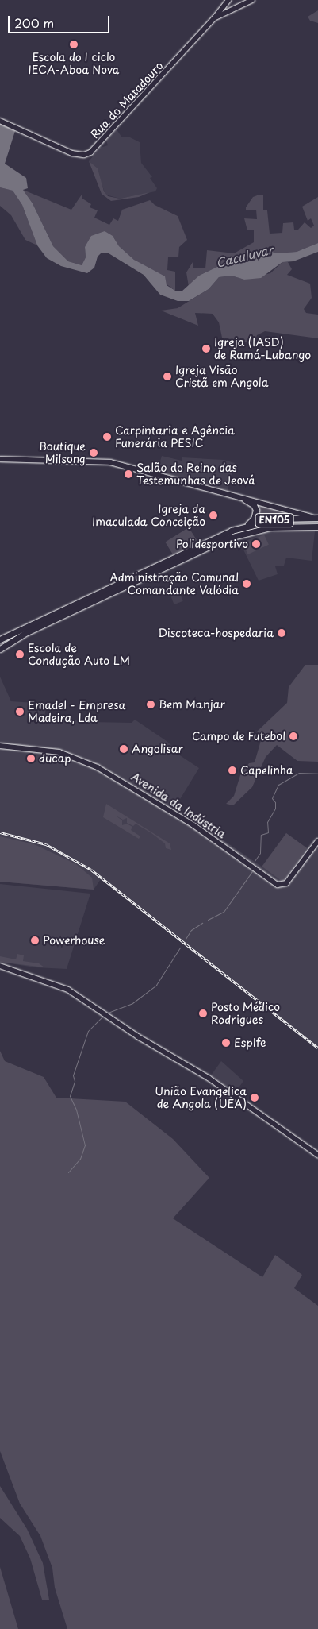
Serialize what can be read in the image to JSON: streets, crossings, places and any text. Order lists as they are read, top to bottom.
{
  "streets": {
    "main road": ["EN105"],
    "street": ["Rua do Matadouro", "Avenida da Indústria"]
  },
  "water": ["Caculuvar"],
  "places": [
    "Escola do I ciclo IECA-Aboa Nova",
    "Igreja (IASD) de Ramá-Lubango",
    "Igreja Visão Cristã em Angola",
    "Carpintaria e Agência Funerária PESIC",
    "Boutique Milsong",
    "Salão do Reino das Testemunhas de Jeová",
    "Igreja da Imaculada Conceição",
    "Polidesportivo",
    "Administração Comunal Comandante Valódia",
    "Discoteca-hospedaria",
    "Escola de Condução Auto LM",
    "Bem Manjar",
    "Emadel - Empresa Madeira, Lda",
    "Campo de Futebol",
    "Angolisar",
    "ducap",
    "Capelinha",
    "Powerhouse",
    "Posto Médico Rodrigues",
    "Espife",
    "União Evangelica de Angola (UEA)"
  ],
  "scale_bar": "200 m"
}
